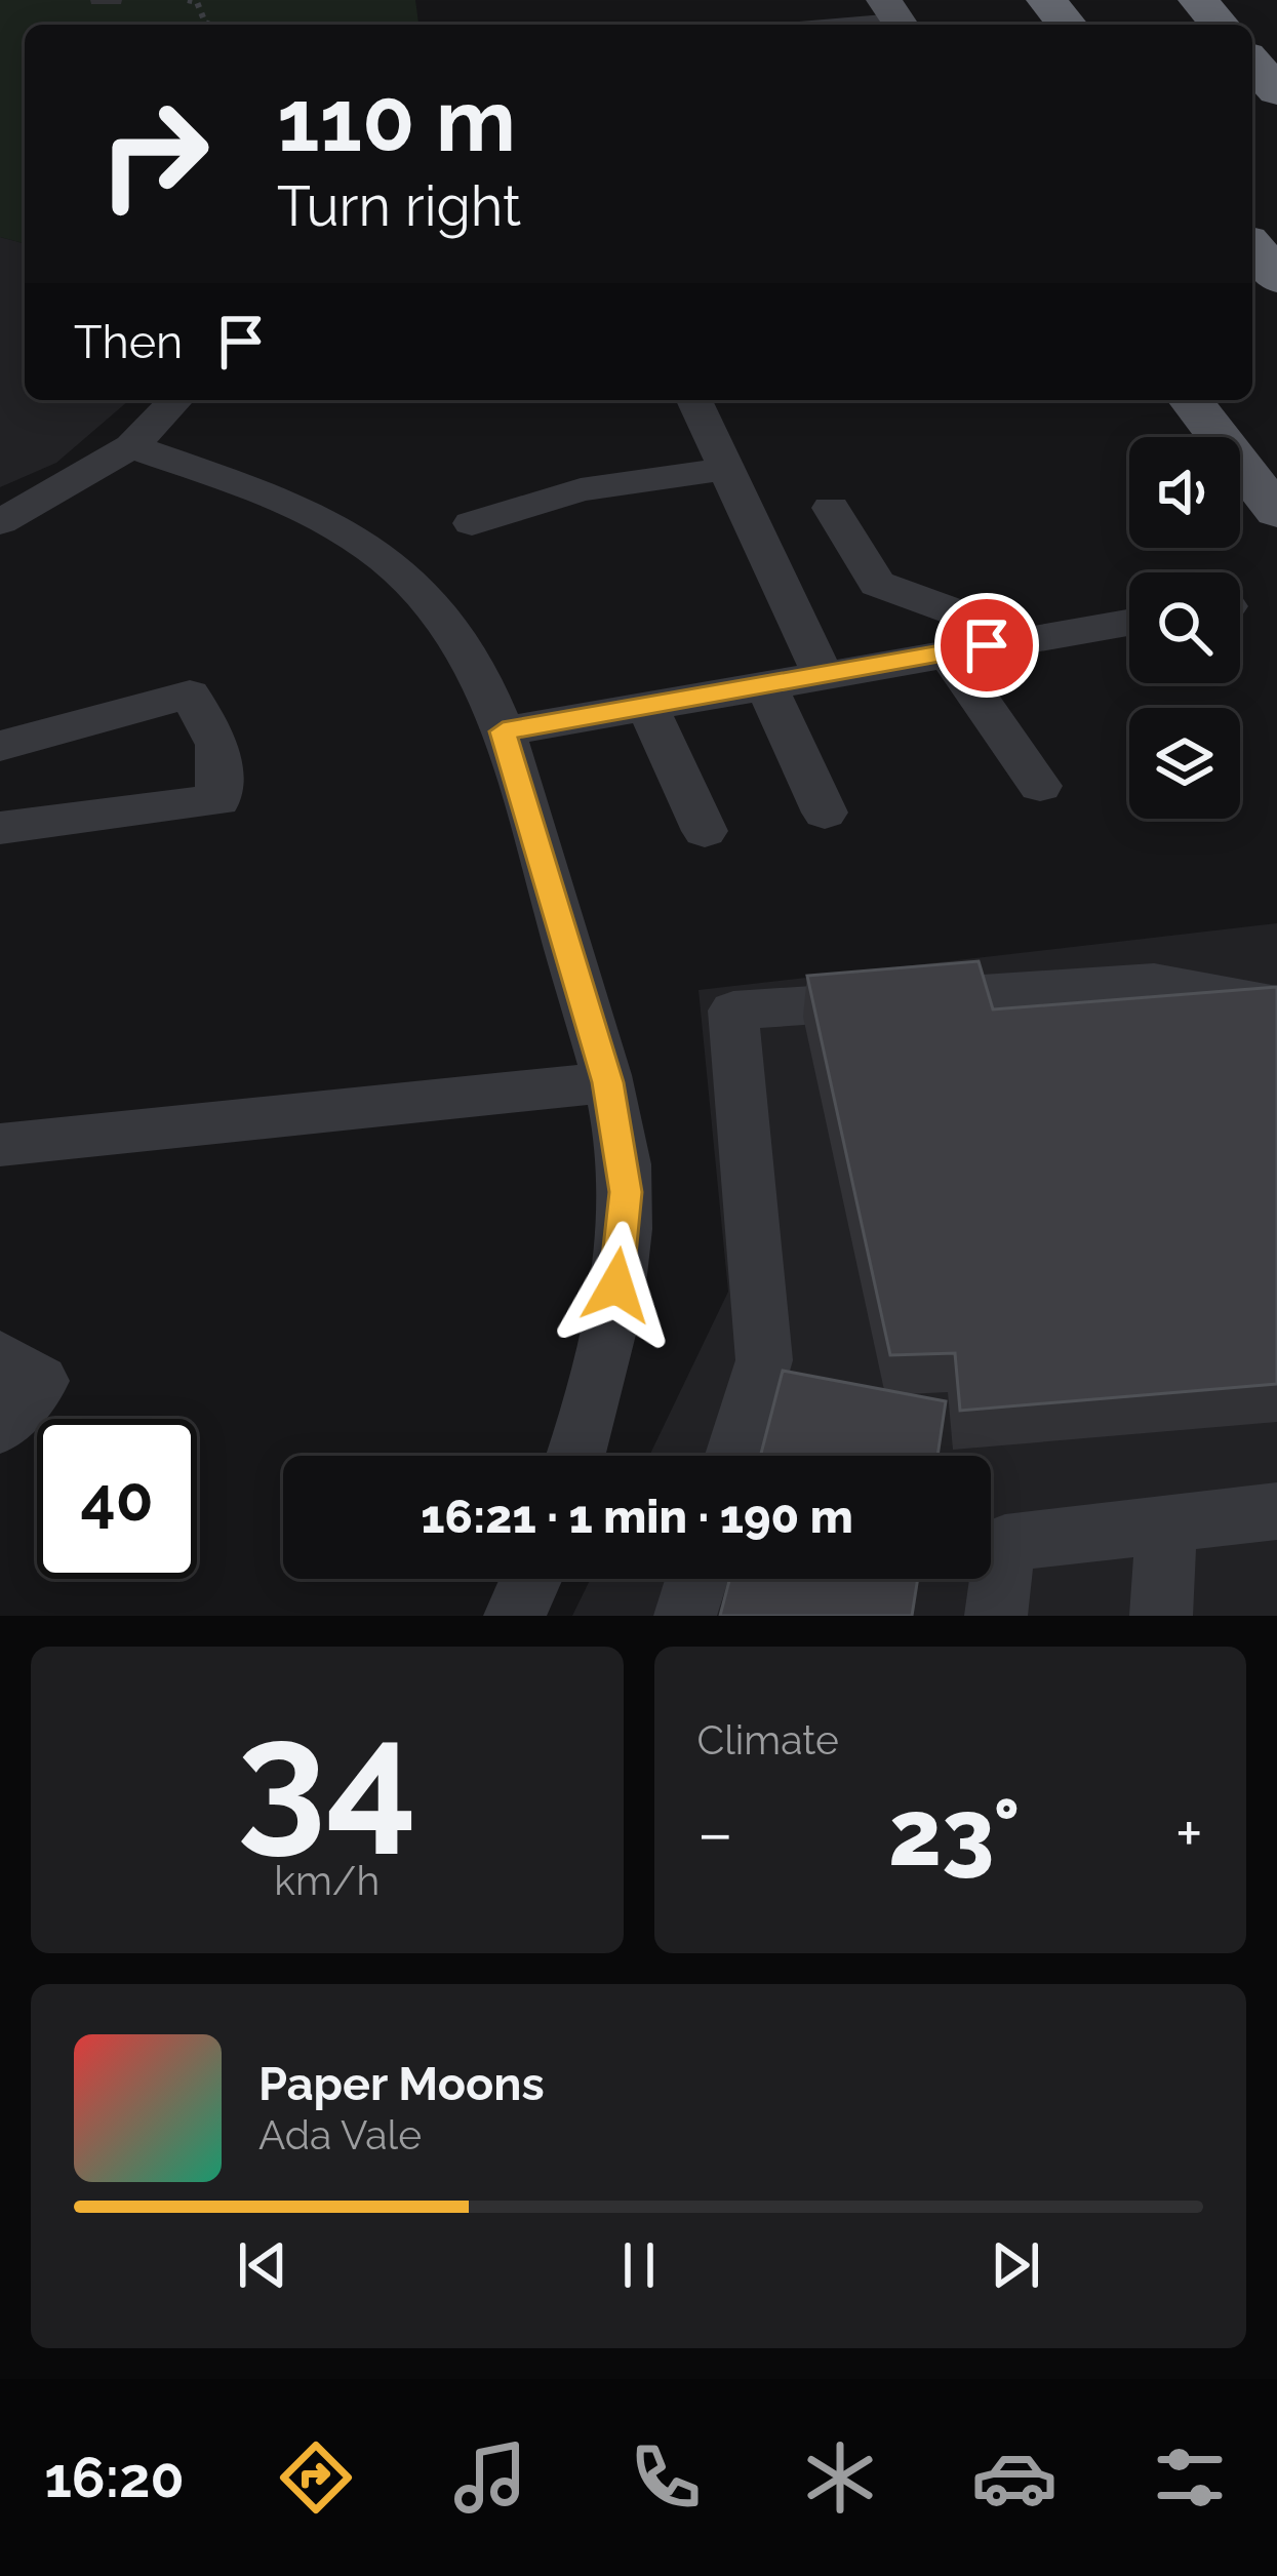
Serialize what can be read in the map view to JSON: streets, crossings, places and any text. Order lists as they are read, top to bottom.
{
  "page": {
    "turn": ["110 m", "Turn right"],
    "then": "Then",
    "limit": "40",
    "trip": "16:21 · 1 min · 190 m",
    "tile": [
      ["34", "km/h"],
      "Climate"
    ],
    "heat": ["−", "23°", "+"],
    "song": ["Paper Moons", "Ada Vale"],
    "tabs": "16:20"
  }
}
